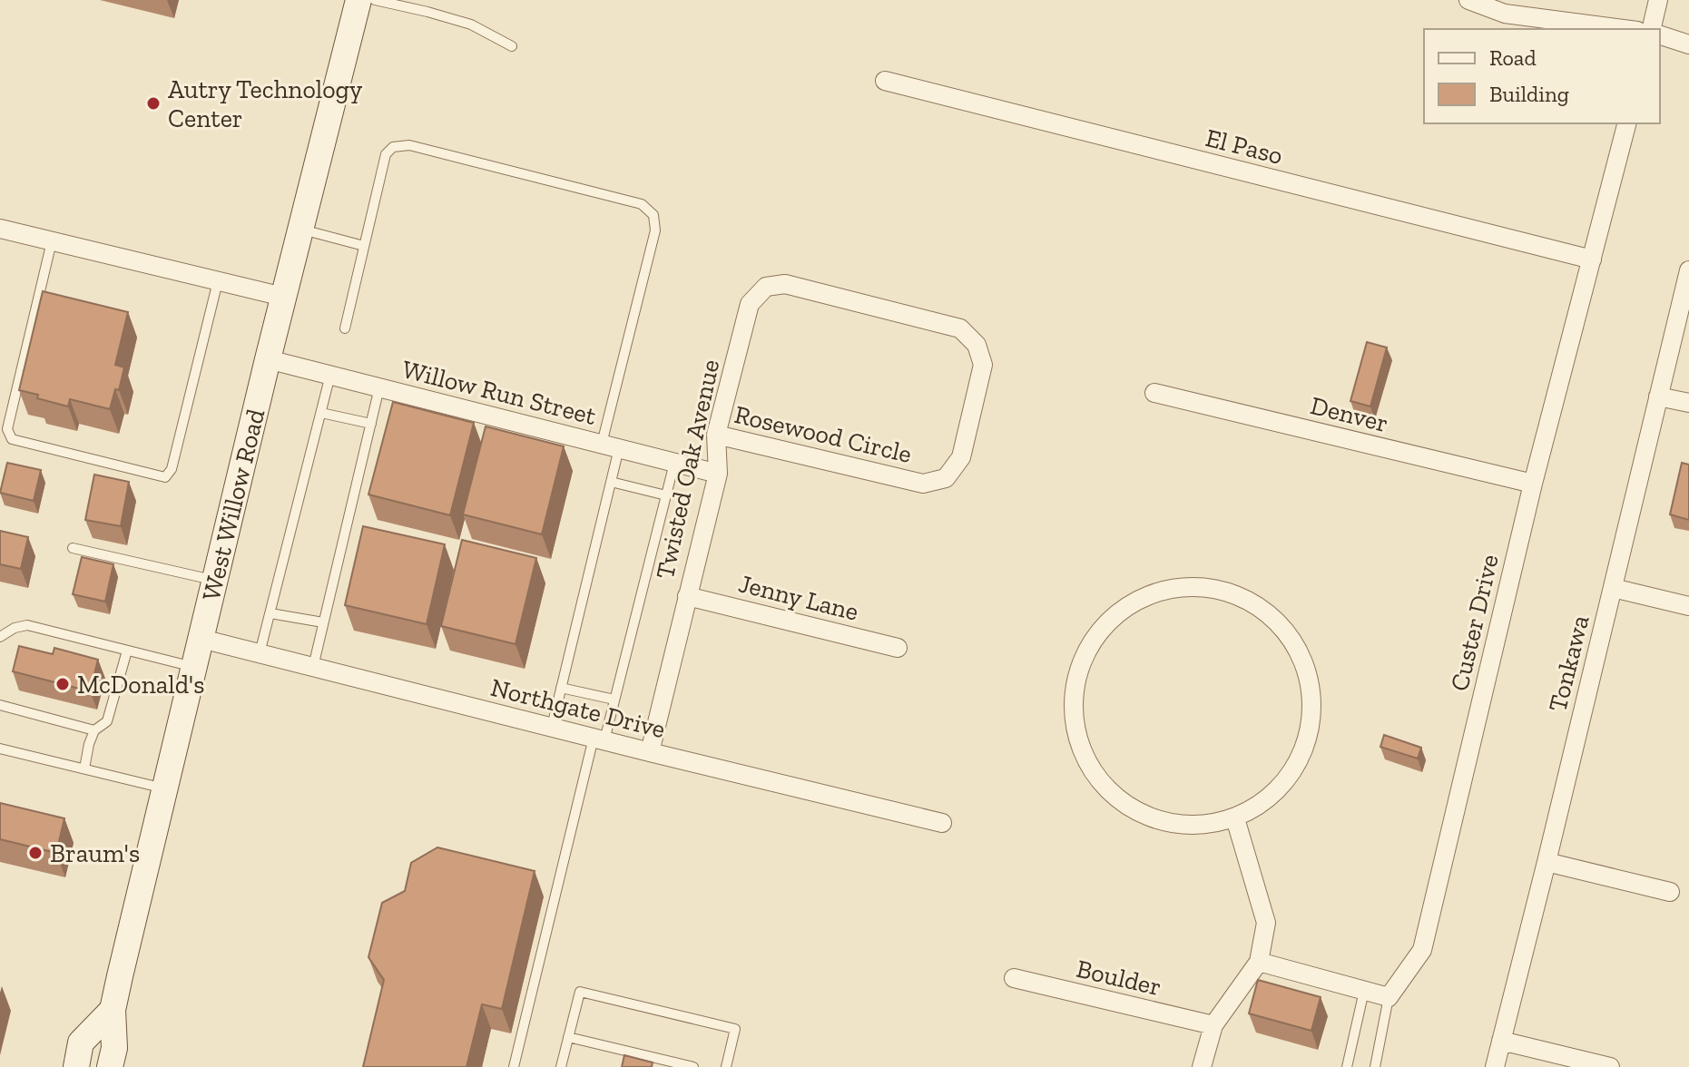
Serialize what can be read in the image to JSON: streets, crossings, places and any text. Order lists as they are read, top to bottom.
{
  "streets": {
    "main road": ["West Willow Road"],
    "street": [
      "El Paso",
      "Willow Run Street",
      "Denver",
      "Rosewood Circle",
      "Twisted Oak Avenue",
      "Jenny Lane",
      "Custer Drive",
      "Tonkawa",
      "Northgate Drive",
      "Boulder"
    ]
  },
  "crossings": [
    ["El Paso", "Custer Drive"],
    ["Willow Run Street", "Twisted Oak Avenue"],
    ["Willow Run Street", "West Willow Road"],
    ["Denver", "Custer Drive"],
    ["Rosewood Circle", "Twisted Oak Avenue"],
    ["Twisted Oak Avenue", "Jenny Lane"],
    ["Twisted Oak Avenue", "Northgate Drive"],
    ["West Willow Road", "Northgate Drive"]
  ],
  "places": ["Autry Technology Center", "McDonald's", "Braum's"],
  "legend": ["Road", "Building"]
}
